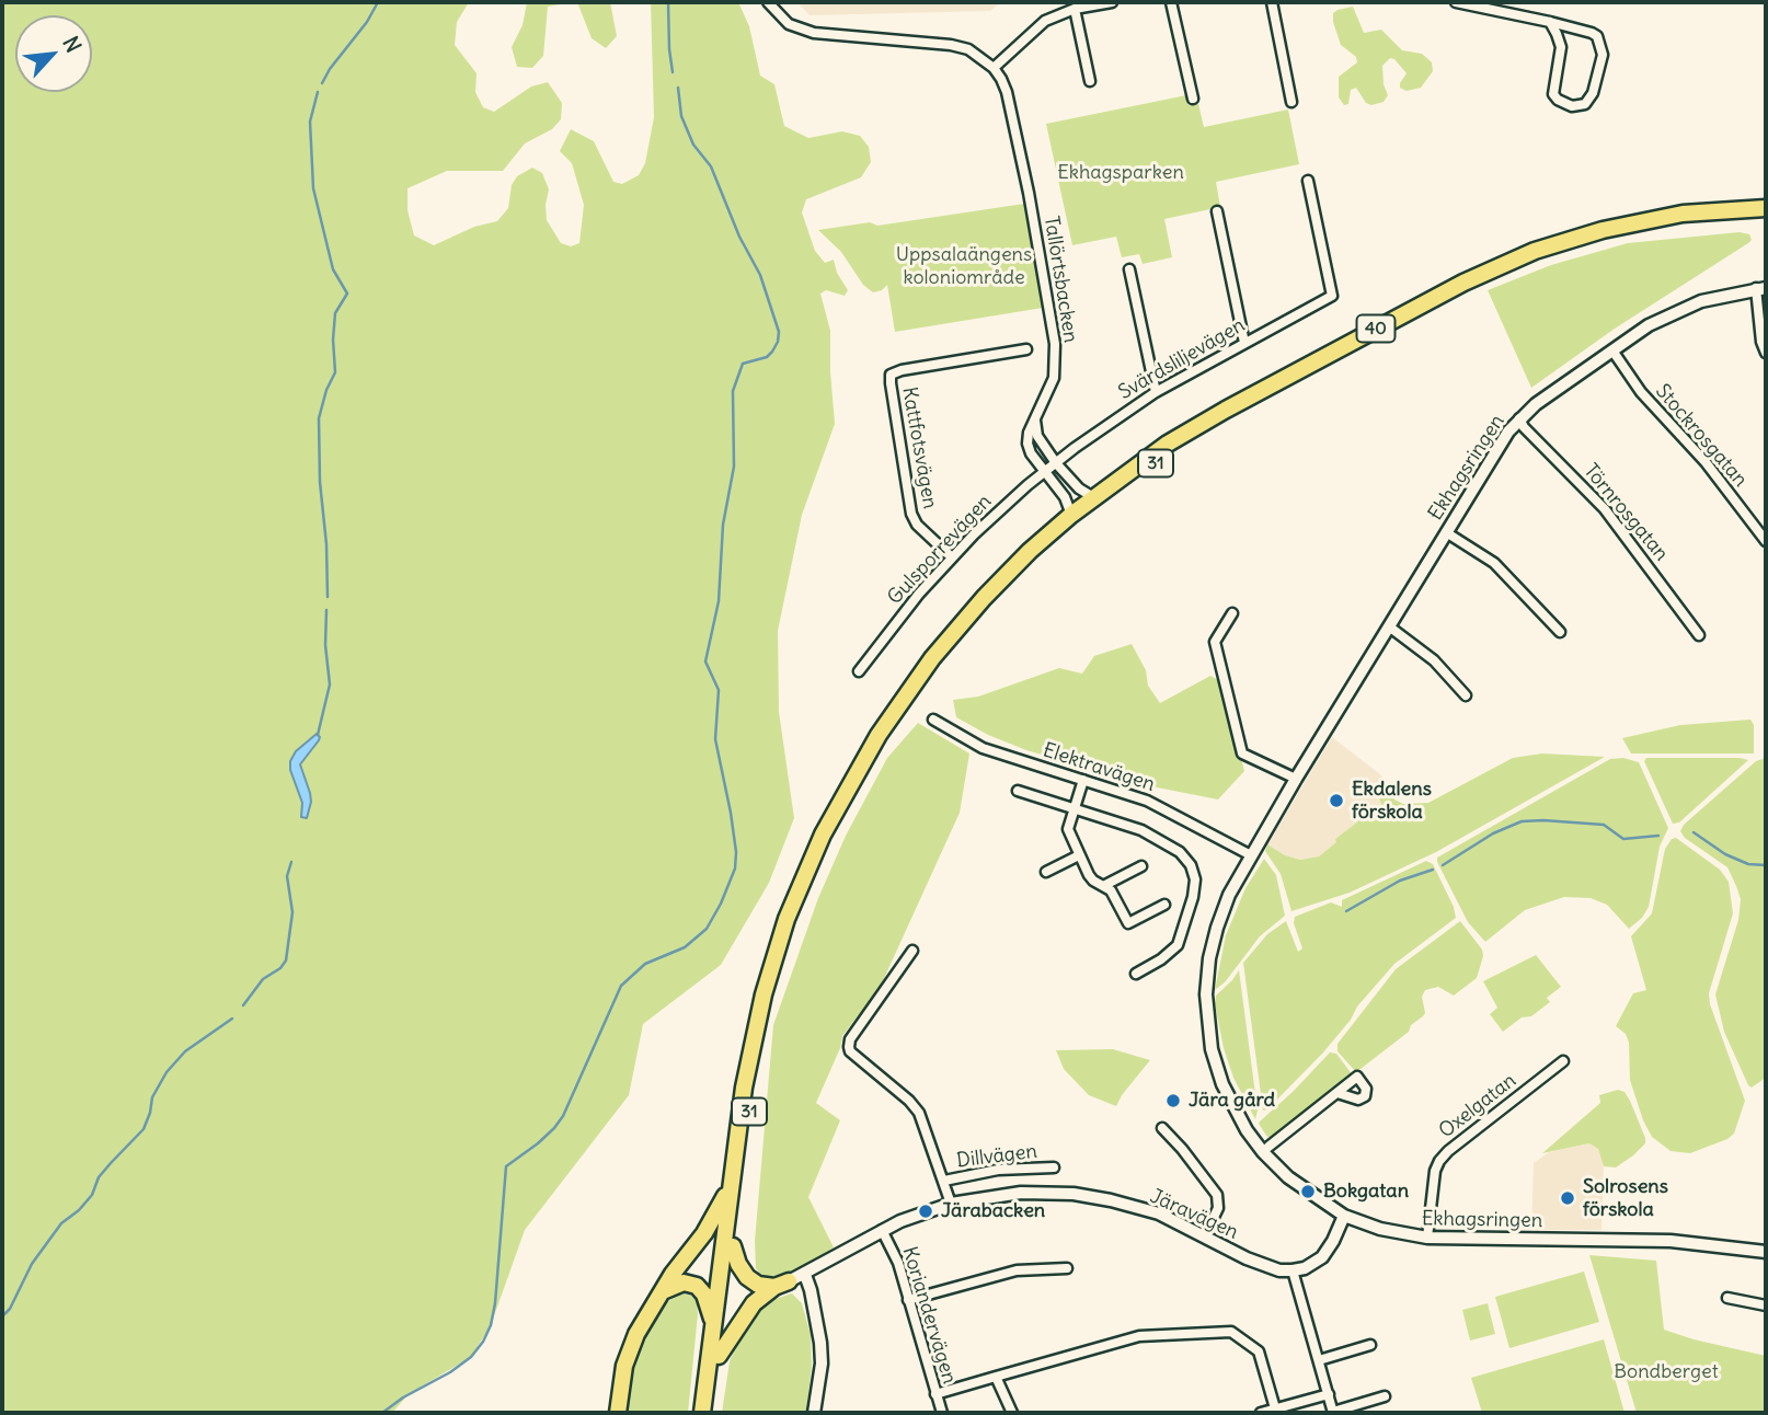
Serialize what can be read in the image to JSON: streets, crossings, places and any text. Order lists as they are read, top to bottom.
{
  "streets": {
    "highway": ["40", "31"],
    "street": [
      "Tallörtsbacken",
      "Svärdsliljevägen",
      "Stockrosgatan",
      "Kattfotsvägen",
      "Ekhagsringen",
      "Törnrosgatan",
      "Gulsporrevägen",
      "Elektravägen",
      "Oxelgatan",
      "Dillvägen",
      "Järavägen",
      "Koriandervägen"
    ]
  },
  "crossings": [
    ["Tallörtsbacken", "31"],
    ["Tallörtsbacken", "Gulsporrevägen"],
    ["40", "31"],
    ["Svärdsliljevägen", "Gulsporrevägen"],
    ["Stockrosgatan", "Ekhagsringen"],
    ["Kattfotsvägen", "Gulsporrevägen"],
    ["Ekhagsringen", "Törnrosgatan"],
    ["Ekhagsringen", "Elektravägen"],
    ["Ekhagsringen", "Oxelgatan"],
    ["Järavägen", "Koriandervägen"]
  ],
  "parks": ["Ekhagsparken", "Uppsalaängens koloniområde", "Bondberget"],
  "places": [
    "Ekdalens förskola",
    "Jära gård",
    "Bokgatan",
    "Solrosens förskola",
    "Järabacken"
  ],
  "north": "top right"
}
